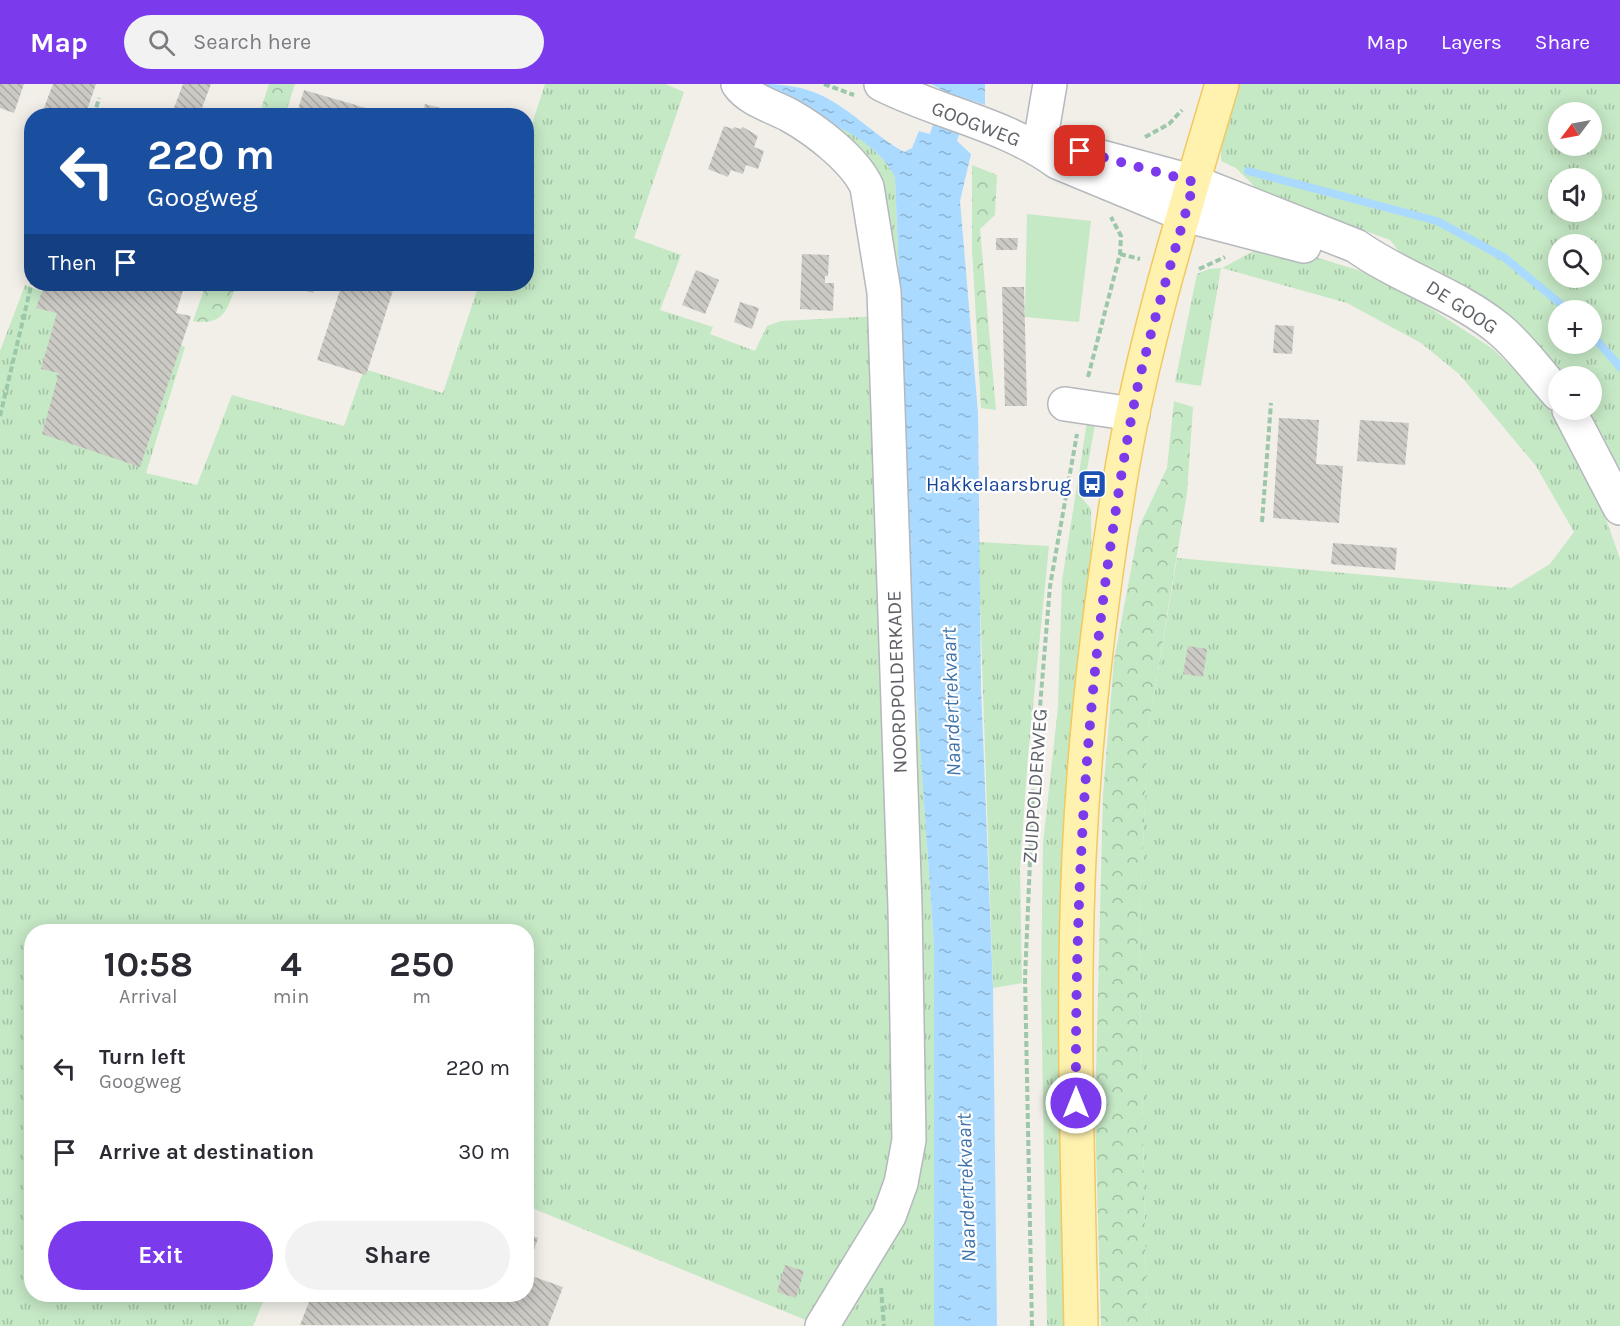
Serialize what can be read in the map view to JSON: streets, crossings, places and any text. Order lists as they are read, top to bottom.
{
  "streets": {
    "street": ["GOOGWEG", "DE GOOG", "NOORDPOLDERKADE"],
    "path": ["ZUIDPOLDERWEG"]
  },
  "crossings": [
    ["GOOGWEG", "DE GOOG"]
  ],
  "water": ["Naardertrekvaart"],
  "places": {
    "bus stop": ["Hakkelaarsbrug"]
  },
  "north": "bottom left",
  "page": {
    "header": "Map",
    "search": "Search here",
    "nav": ["Map", "Layers", "Share"],
    "map_buttons": ["+", "−"],
    "turn": ["220 m", "Googweg"],
    "then": "Then",
    "eta": [
      "10:58",
      "Arrival",
      "4",
      "min",
      "250",
      "m"
    ],
    "list": [
      {
        "name": "Turn left",
        "note": "Googweg",
        "value": "220 m"
      },
      {
        "name": "Arrive at destination",
        "value": "30 m"
      }
    ],
    "buttons": ["Exit", "Share"]
  }
}
